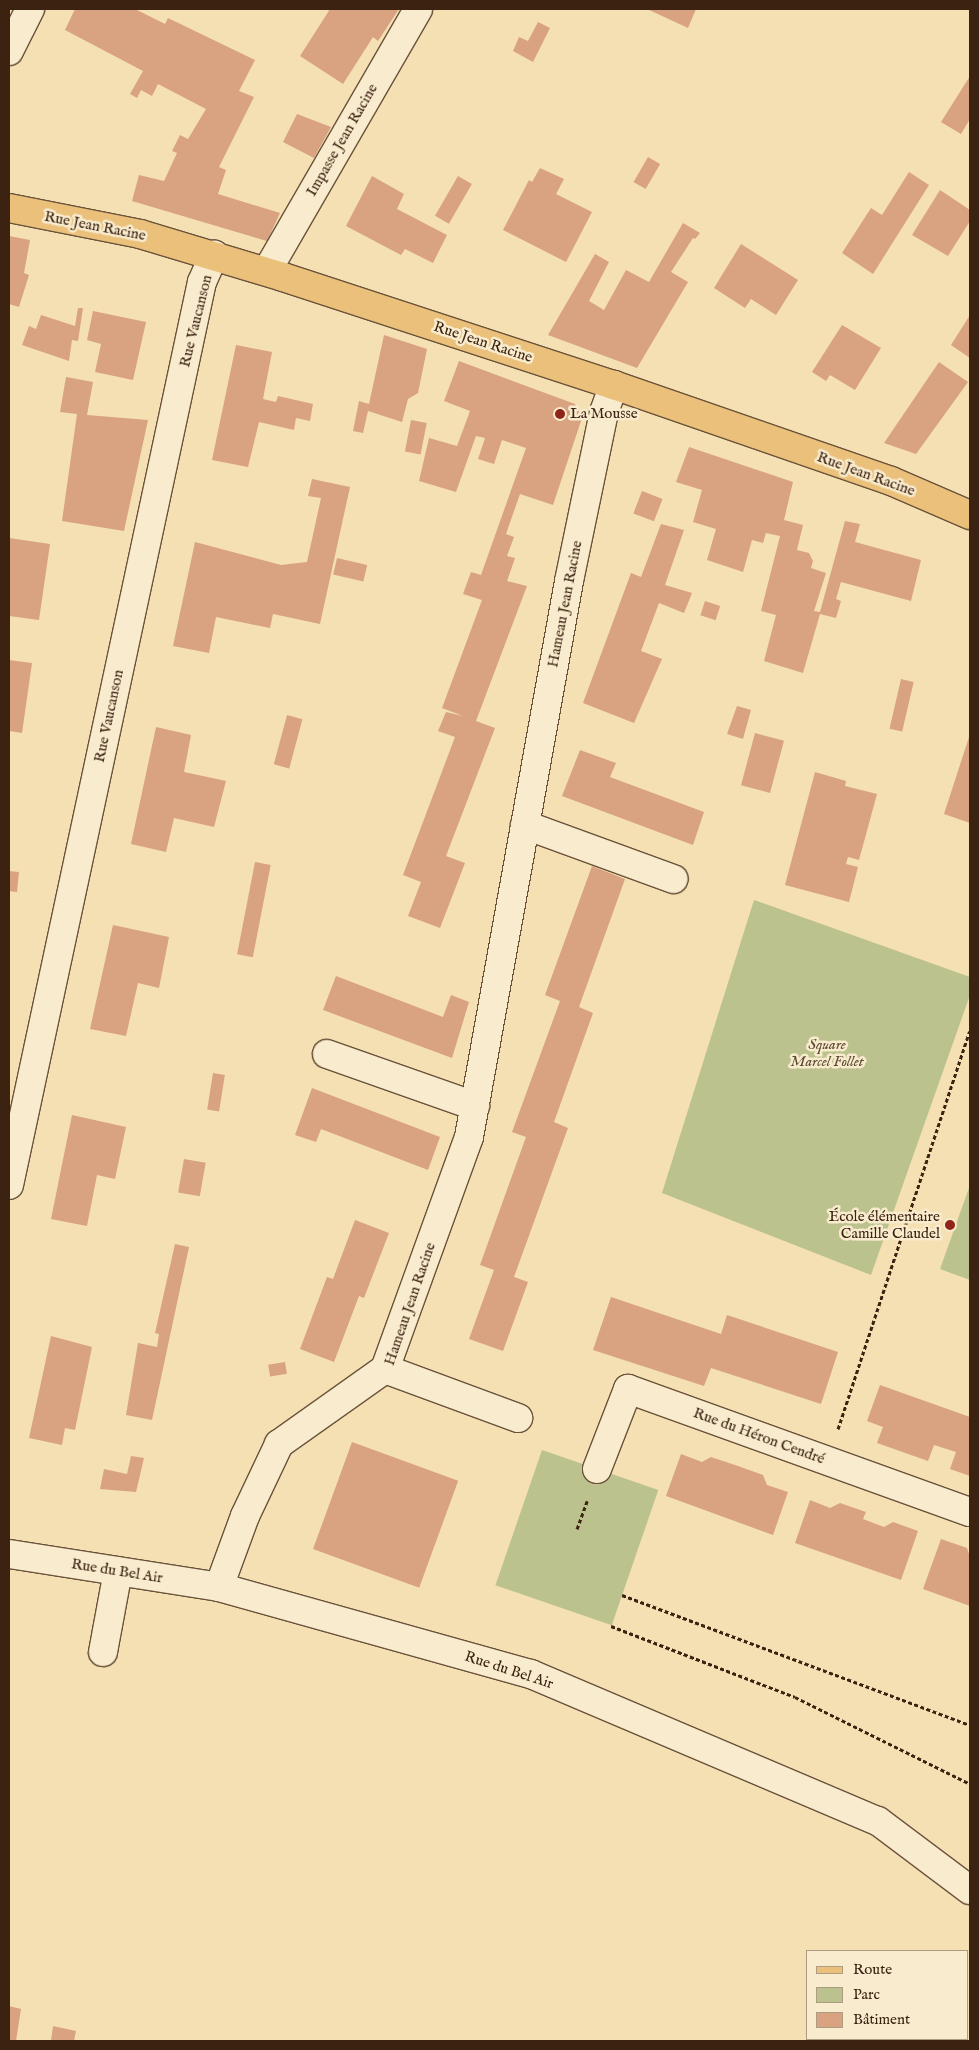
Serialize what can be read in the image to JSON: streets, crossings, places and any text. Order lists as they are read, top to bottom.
{
  "streets": {
    "main road": ["Rue Jean Racine"],
    "street": [
      "Impasse Jean Racine",
      "Rue Vaucanson",
      "Hameau Jean Racine",
      "Rue du Héron Cendré",
      "Rue du Bel Air"
    ]
  },
  "crossings": [
    ["Impasse Jean Racine", "Rue Jean Racine"],
    ["Rue Jean Racine", "Rue Vaucanson"],
    ["Rue Jean Racine", "Hameau Jean Racine"]
  ],
  "parks": ["Square Marcel Follet"],
  "places": ["La Mousse", "École élémentaire Camille Claudel"],
  "legend": ["Route", "Parc", "Bâtiment"]
}
